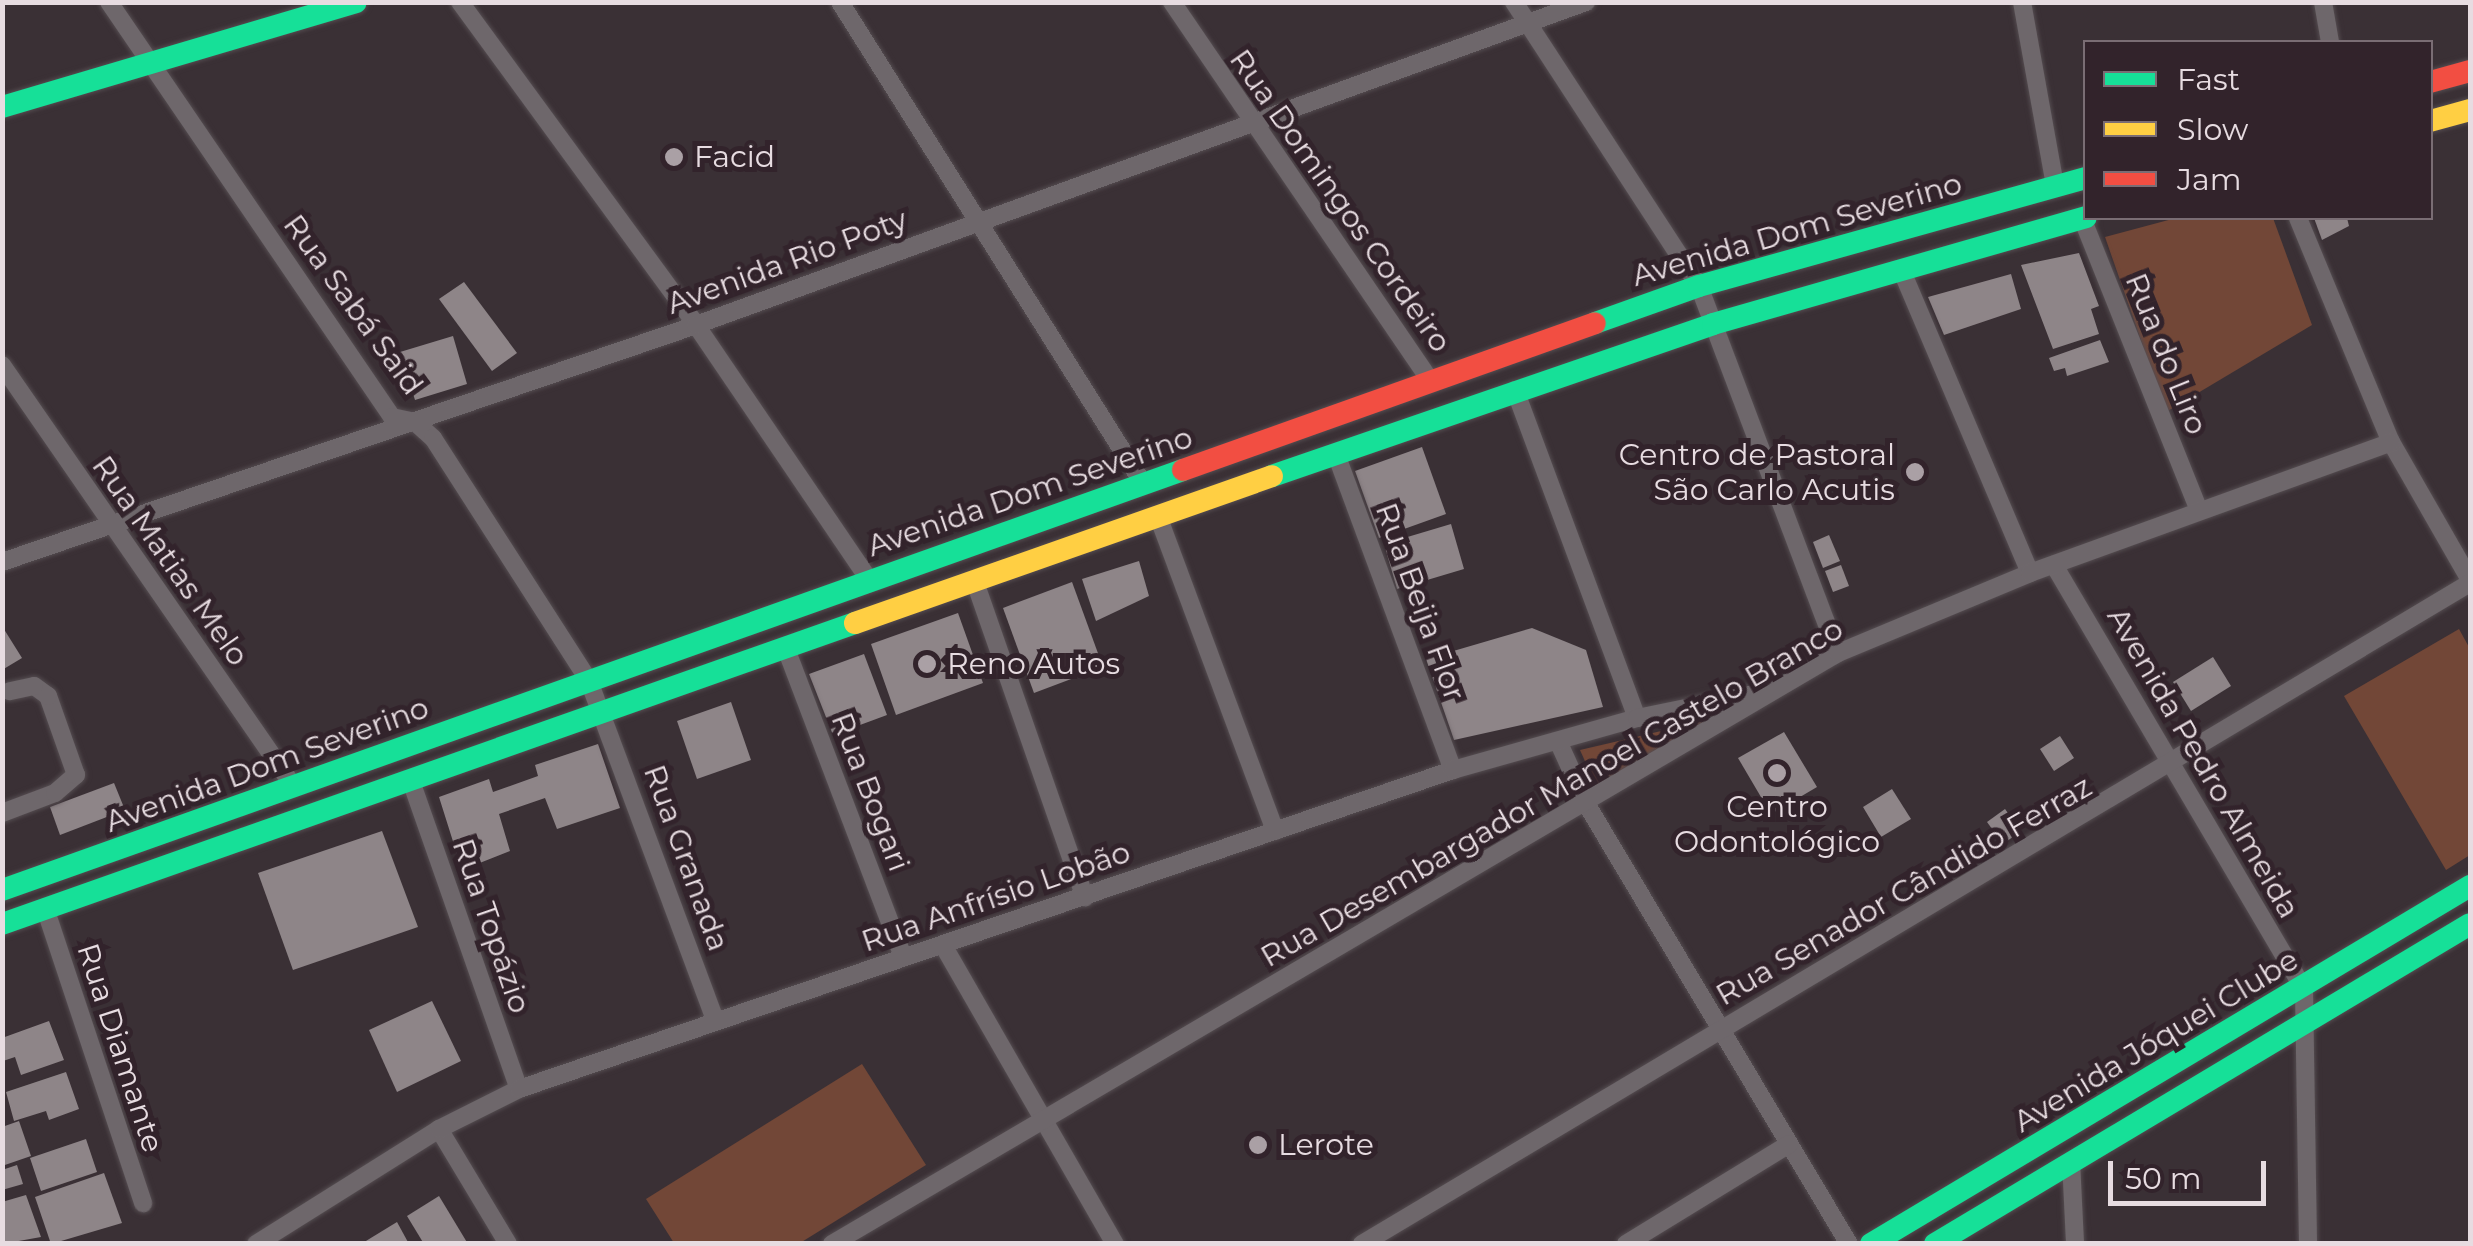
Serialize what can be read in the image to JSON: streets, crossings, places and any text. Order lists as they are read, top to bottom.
{
  "streets": {
    "main road": ["Avenida Dom Severino", "Avenida Jóquei Clube"],
    "street": [
      "Rua Domingos Cordeiro",
      "Avenida Rio Poty",
      "Rua Sabá Said",
      "Rua do Liro",
      "Rua Matias Melo",
      "Rua Beija Flor",
      "Avenida Pedro Almeida",
      "Rua Bogari",
      "Rua Desembargador Manoel Castelo Branco",
      "Rua Granada",
      "Rua Senador Cândido Ferraz",
      "Rua Anfrísio Lobão",
      "Rua Topázio",
      "Rua Diamante"
    ]
  },
  "crossings": [
    ["Rua Domingos Cordeiro", "Avenida Dom Severino"],
    ["Rua Domingos Cordeiro", "Avenida Rio Poty"],
    ["Avenida Dom Severino", "Rua Sabá Said"],
    ["Avenida Dom Severino", "Rua Matias Melo"],
    ["Avenida Dom Severino", "Rua Beija Flor"],
    ["Avenida Dom Severino", "Rua Bogari"],
    ["Avenida Dom Severino", "Rua Granada"],
    ["Avenida Dom Severino", "Rua Topázio"],
    ["Avenida Dom Severino", "Rua Diamante"],
    ["Avenida Rio Poty", "Rua Sabá Said"],
    ["Avenida Rio Poty", "Rua Matias Melo"],
    ["Rua Sabá Said", "Rua Granada"],
    ["Rua do Liro", "Rua Desembargador Manoel Castelo Branco"],
    ["Rua Beija Flor", "Rua Anfrísio Lobão"],
    ["Avenida Pedro Almeida", "Rua Desembargador Manoel Castelo Branco"],
    ["Avenida Pedro Almeida", "Rua Senador Cândido Ferraz"],
    ["Avenida Pedro Almeida", "Avenida Jóquei Clube"],
    ["Rua Bogari", "Rua Anfrísio Lobão"],
    ["Rua Desembargador Manoel Castelo Branco", "Rua Anfrísio Lobão"],
    ["Rua Granada", "Rua Anfrísio Lobão"],
    ["Rua Anfrísio Lobão", "Rua Topázio"]
  ],
  "places": [
    "Facid",
    "Centro de Pastoral São Carlo Acutis",
    "Reno Autos",
    "Centro Odontológico",
    "Lerote"
  ],
  "legend": ["Fast", "Slow", "Jam"],
  "scale_bar": "50 m"
}
